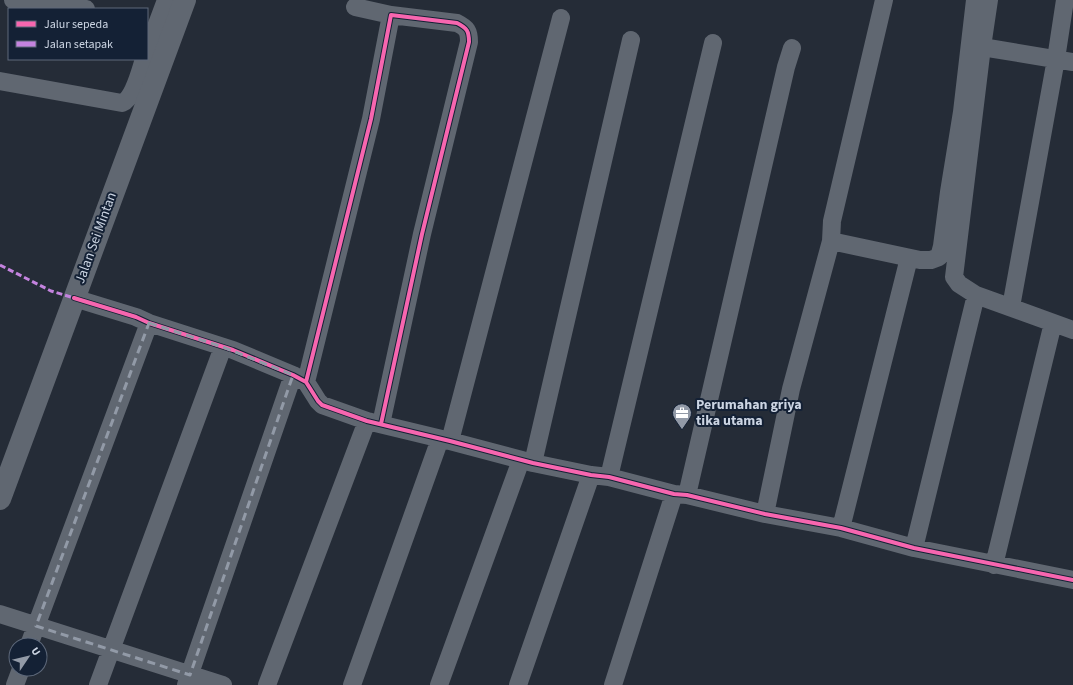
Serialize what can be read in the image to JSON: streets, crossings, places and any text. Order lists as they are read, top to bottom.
{
  "streets": {
    "street": ["Jalan Sei Mintan"]
  },
  "places": {
    "office": ["Perumahan griya tika utama"]
  },
  "legend": ["Jalur sepeda", "Jalan setapak"],
  "north": "top right"
}
